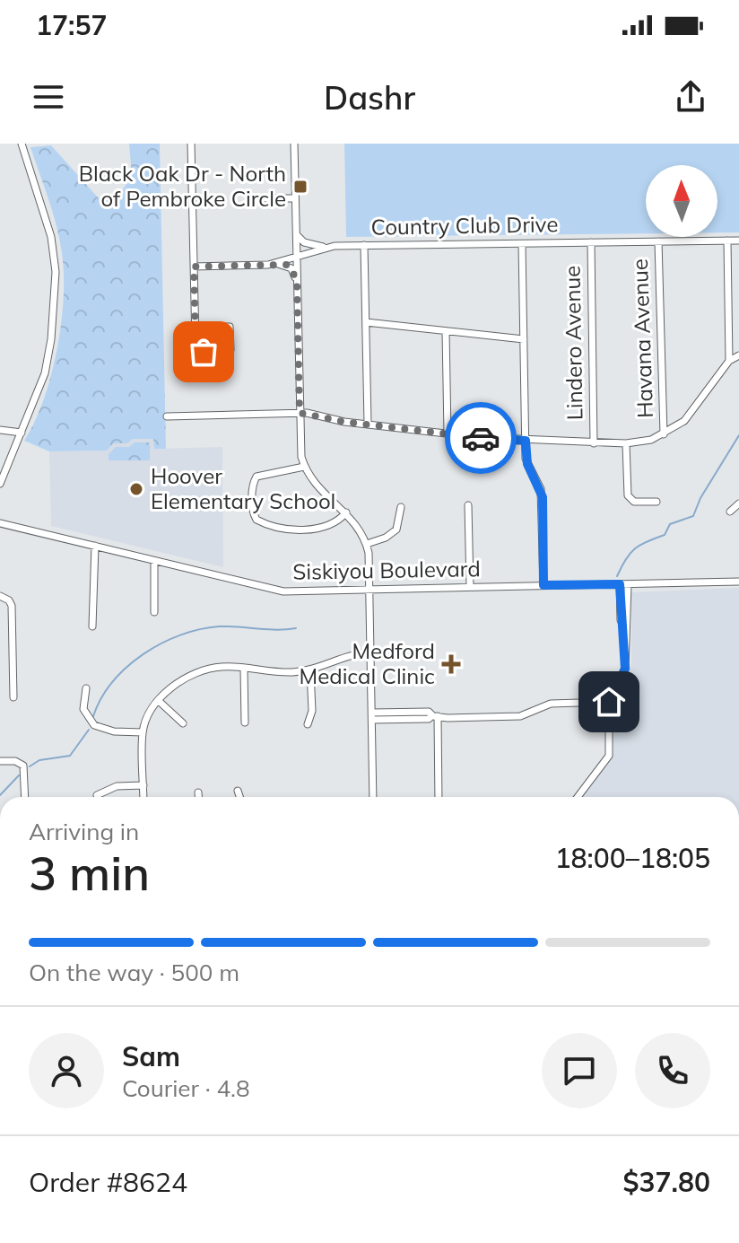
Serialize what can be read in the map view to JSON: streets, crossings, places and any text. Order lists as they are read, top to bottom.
{
  "streets": {
    "street": [
      "Country Club Drive",
      "Havana Avenue",
      "Lindero Avenue",
      "Siskiyou Boulevard"
    ]
  },
  "crossings": [
    ["Country Club Drive", "Havana Avenue"],
    ["Country Club Drive", "Lindero Avenue"]
  ],
  "places": {
    "transit": ["Black Oak Dr - North of Pembroke Circle"],
    "other": ["Hoover Elementary School"],
    "health": ["Medford Medical Clinic"]
  },
  "north": "top",
  "page": {
    "status": "17:57",
    "header": "Dashr",
    "heading": ["3 min", "Arriving in", "18:00–18:05"],
    "panel": [
      "Sam",
      "Courier · 4.8",
      "Order #8624",
      "$37.80"
    ],
    "bar": "On the way · 500 m"
  }
}
